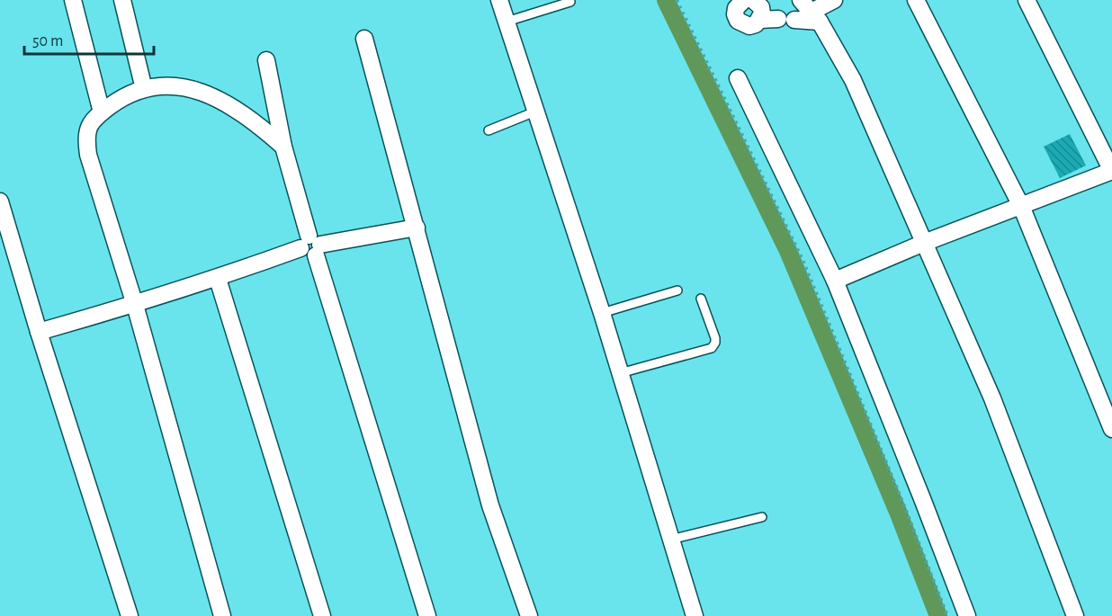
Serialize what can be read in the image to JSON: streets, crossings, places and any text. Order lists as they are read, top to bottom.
{
  "scale_bar": "50 m"
}
